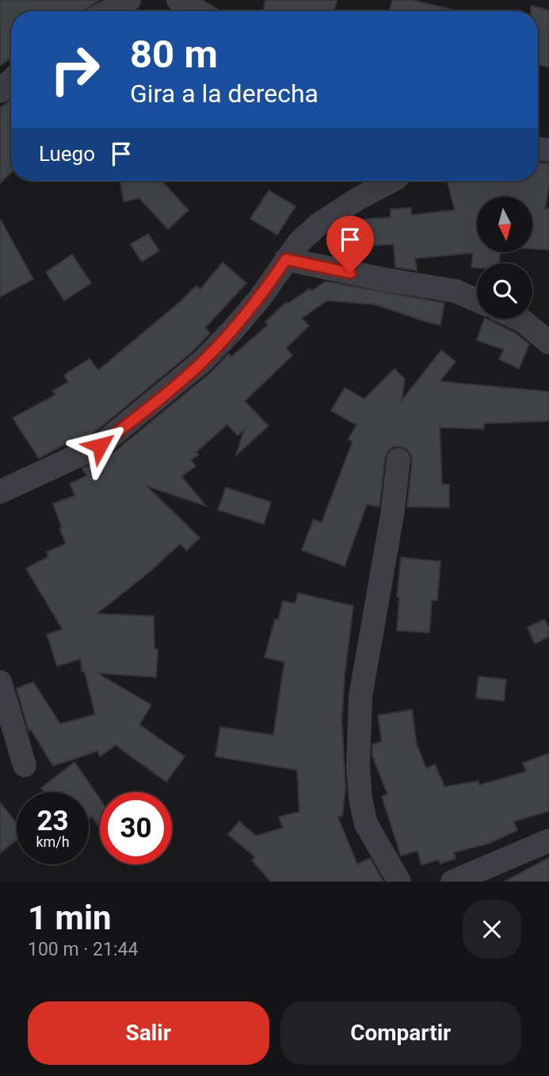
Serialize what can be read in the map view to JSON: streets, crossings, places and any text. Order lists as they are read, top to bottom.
{
  "north": "bottom",
  "page": {
    "turn": ["80 m", "Gira a la derecha"],
    "then": "Luego",
    "speed": "23 km/h",
    "limit": "30",
    "heading": ["1 min", "100 m · 21:44"],
    "buttons": ["Salir", "Compartir"]
  }
}
